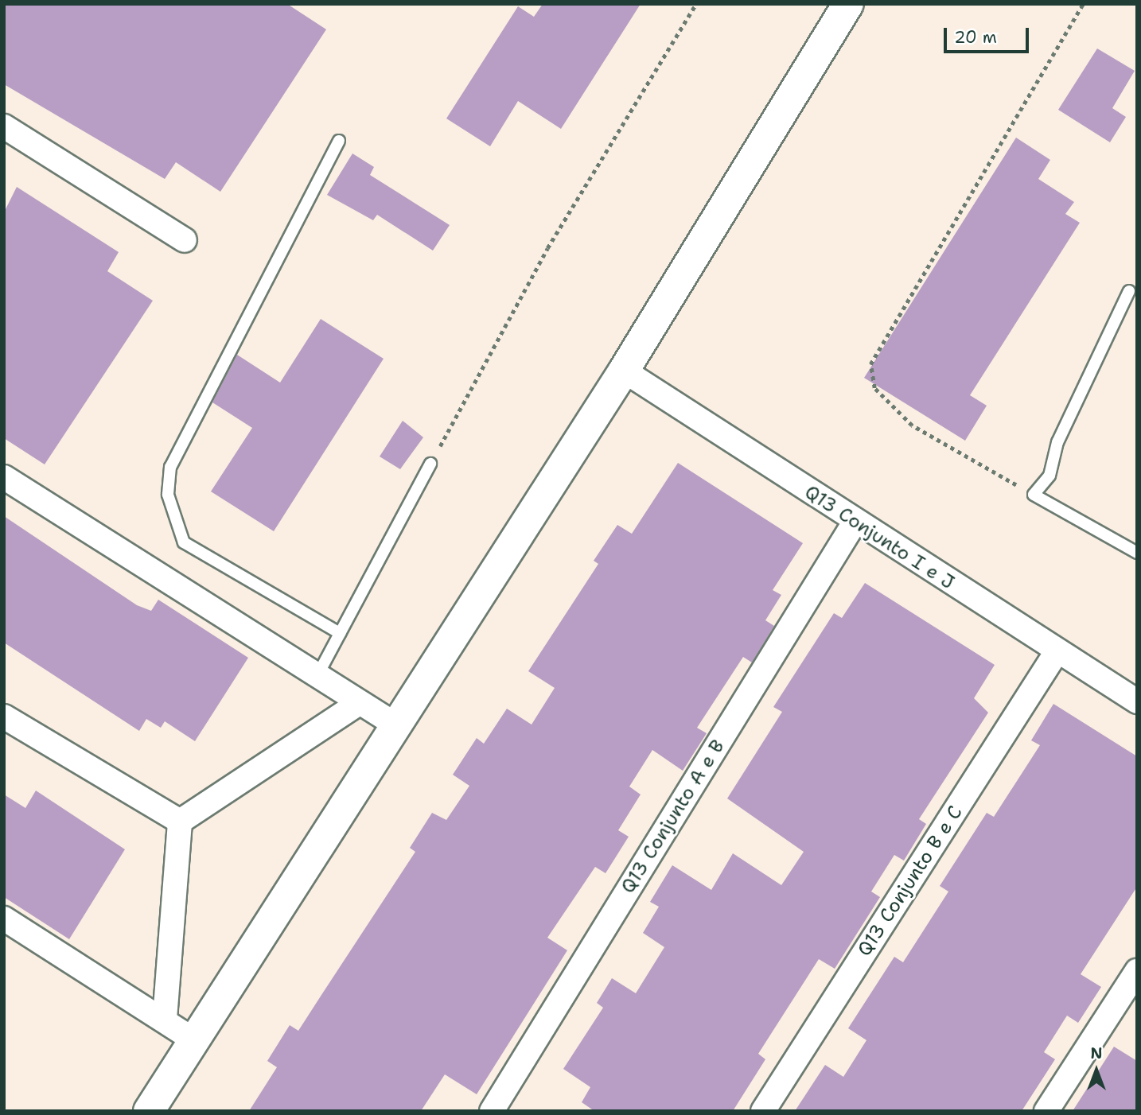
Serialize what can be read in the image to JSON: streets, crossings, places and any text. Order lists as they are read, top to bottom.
{
  "streets": {
    "street": ["Q13 Conjunto I e J", "Q13 Conjunto A e B", "Q13 Conjunto B e C"]
  },
  "crossings": [
    ["Q13 Conjunto I e J", "Q13 Conjunto A e B"],
    ["Q13 Conjunto I e J", "Q13 Conjunto B e C"]
  ],
  "scale_bar": "20 m",
  "north": "top"
}
